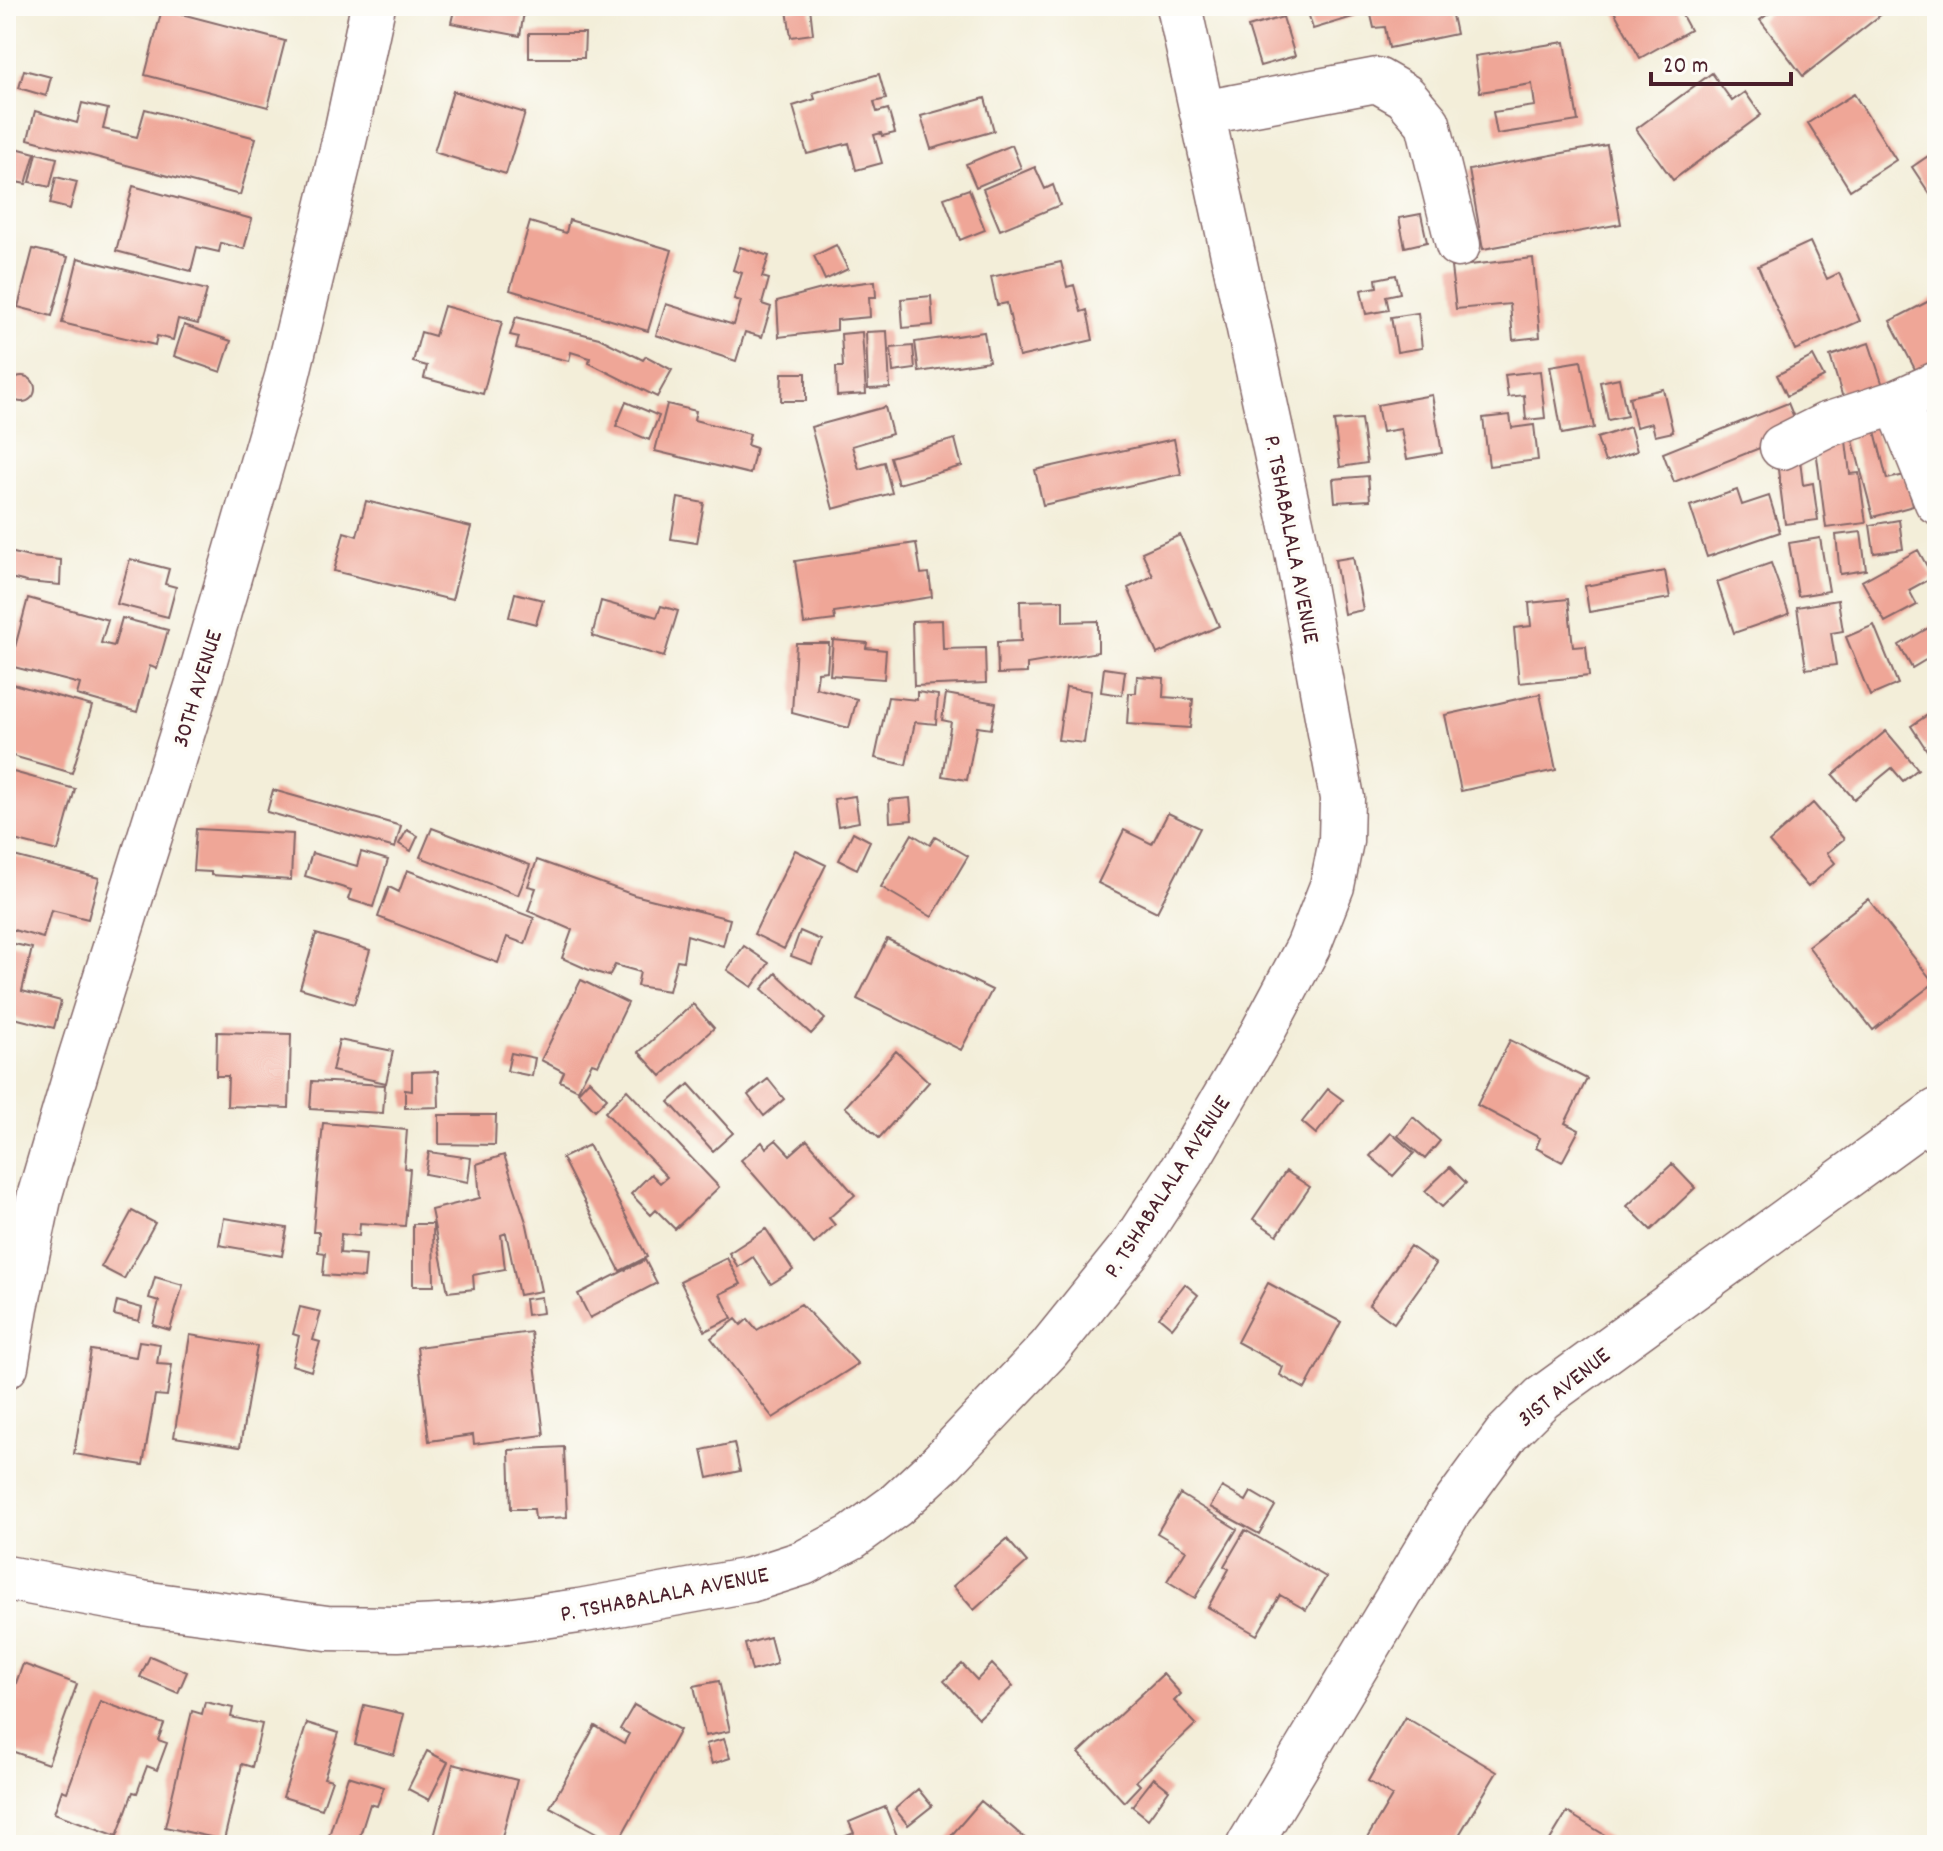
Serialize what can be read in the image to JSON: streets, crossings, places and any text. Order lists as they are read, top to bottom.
{
  "streets": {
    "street": ["P. TSHABALALA AVENUE", "30TH AVENUE", "31ST AVENUE"]
  },
  "scale_bar": "20 m"
}
